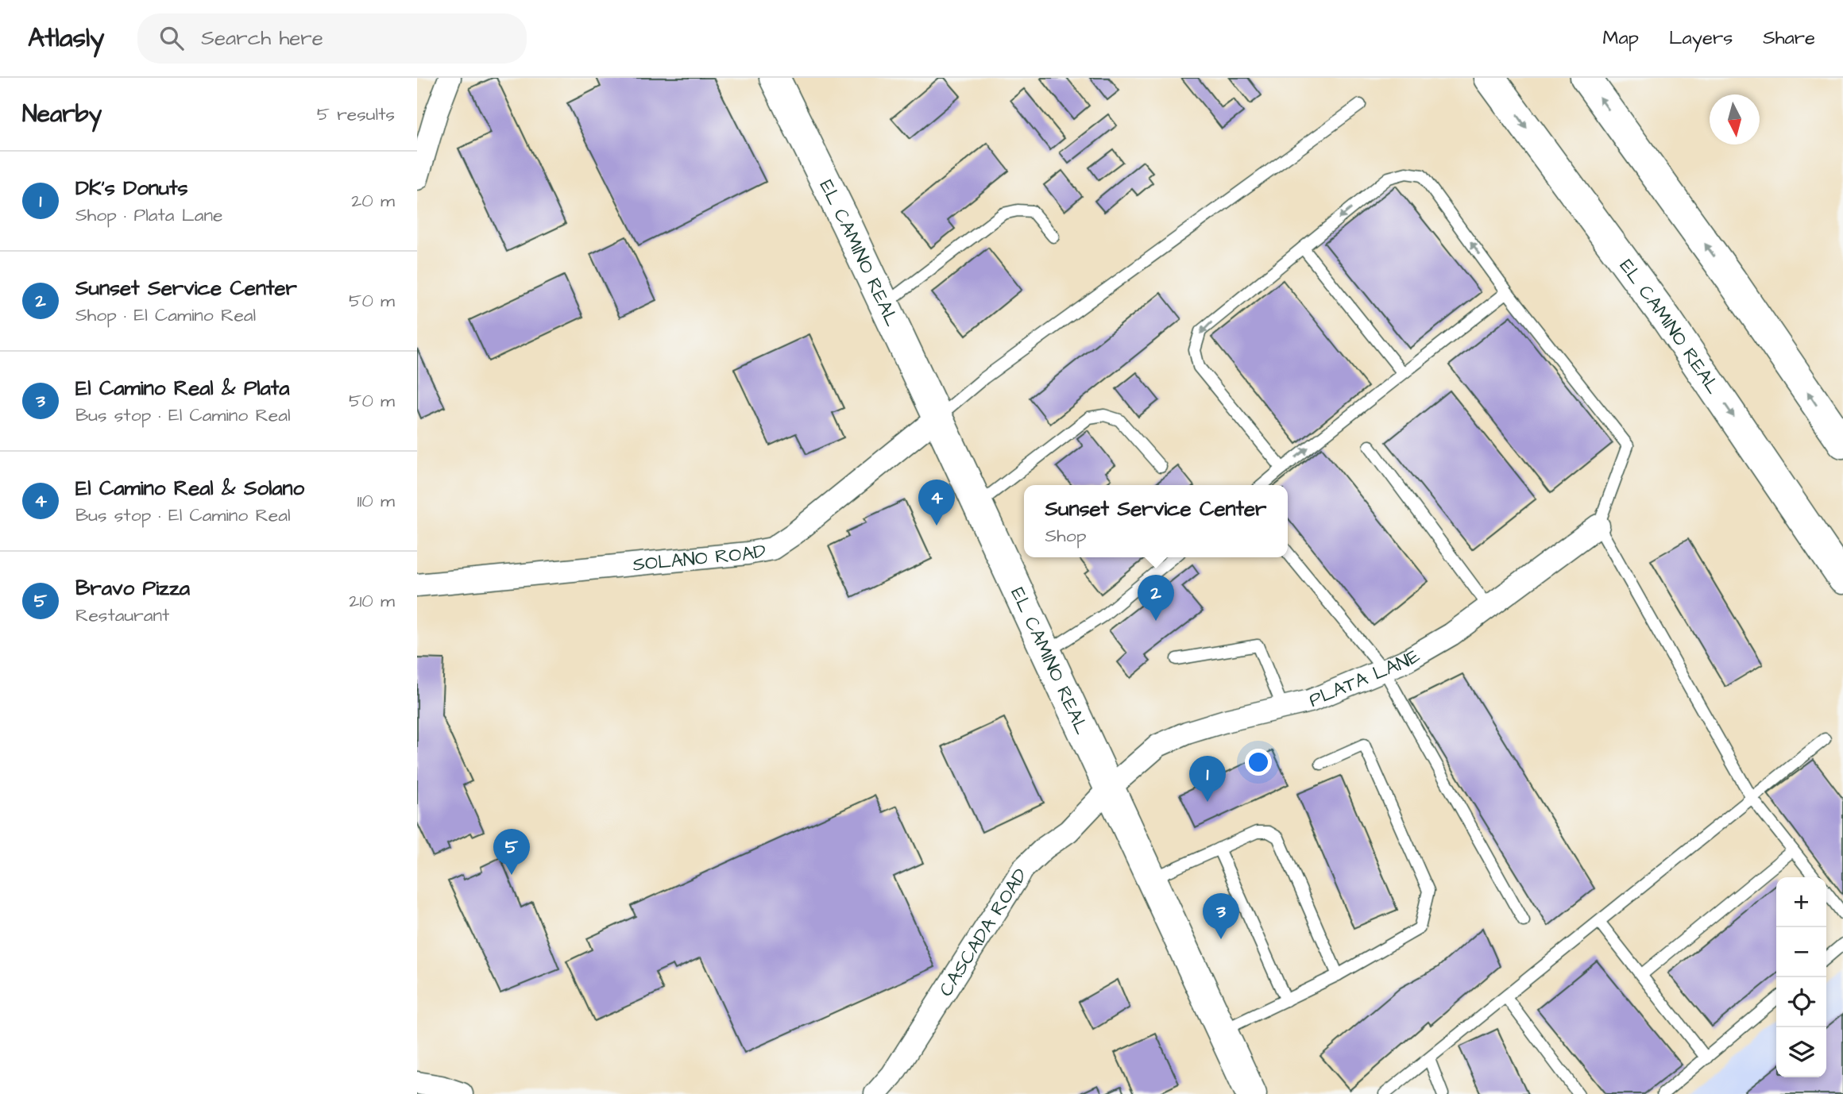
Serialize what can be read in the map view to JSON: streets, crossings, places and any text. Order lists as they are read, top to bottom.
{
  "streets": {
    "main road": ["EL CAMINO REAL"],
    "street": ["SOLANO ROAD", "PLATA LANE", "CASCADA ROAD"]
  },
  "crossings": [
    ["EL CAMINO REAL", "SOLANO ROAD"],
    ["EL CAMINO REAL", "PLATA LANE"],
    ["EL CAMINO REAL", "CASCADA ROAD"],
    ["PLATA LANE", "CASCADA ROAD"]
  ],
  "north": "bottom",
  "page": {
    "header": "Atlasly",
    "search": "Search here",
    "nav": ["Map", "Layers", "Share"],
    "heading": ["Nearby", "5 results"],
    "list": [
      {
        "mark": "1",
        "name": "DK's Donuts",
        "note": "Shop · Plata Lane",
        "value": "20 m"
      },
      {
        "mark": "2",
        "name": "Sunset Service Center",
        "note": "Shop · El Camino Real",
        "value": "50 m"
      },
      {
        "mark": "3",
        "name": "El Camino Real & Plata",
        "note": "Bus stop · El Camino Real",
        "value": "50 m"
      },
      {
        "mark": "4",
        "name": "El Camino Real & Solano",
        "note": "Bus stop · El Camino Real",
        "value": "110 m"
      },
      {
        "mark": "5",
        "name": "Bravo Pizza",
        "note": "Restaurant",
        "value": "210 m"
      }
    ],
    "pins": [
      "4",
      "2",
      "1",
      "5",
      "3"
    ],
    "popup": ["Sunset Service Center", "Shop"],
    "map_buttons": ["+", "−"]
  }
}
